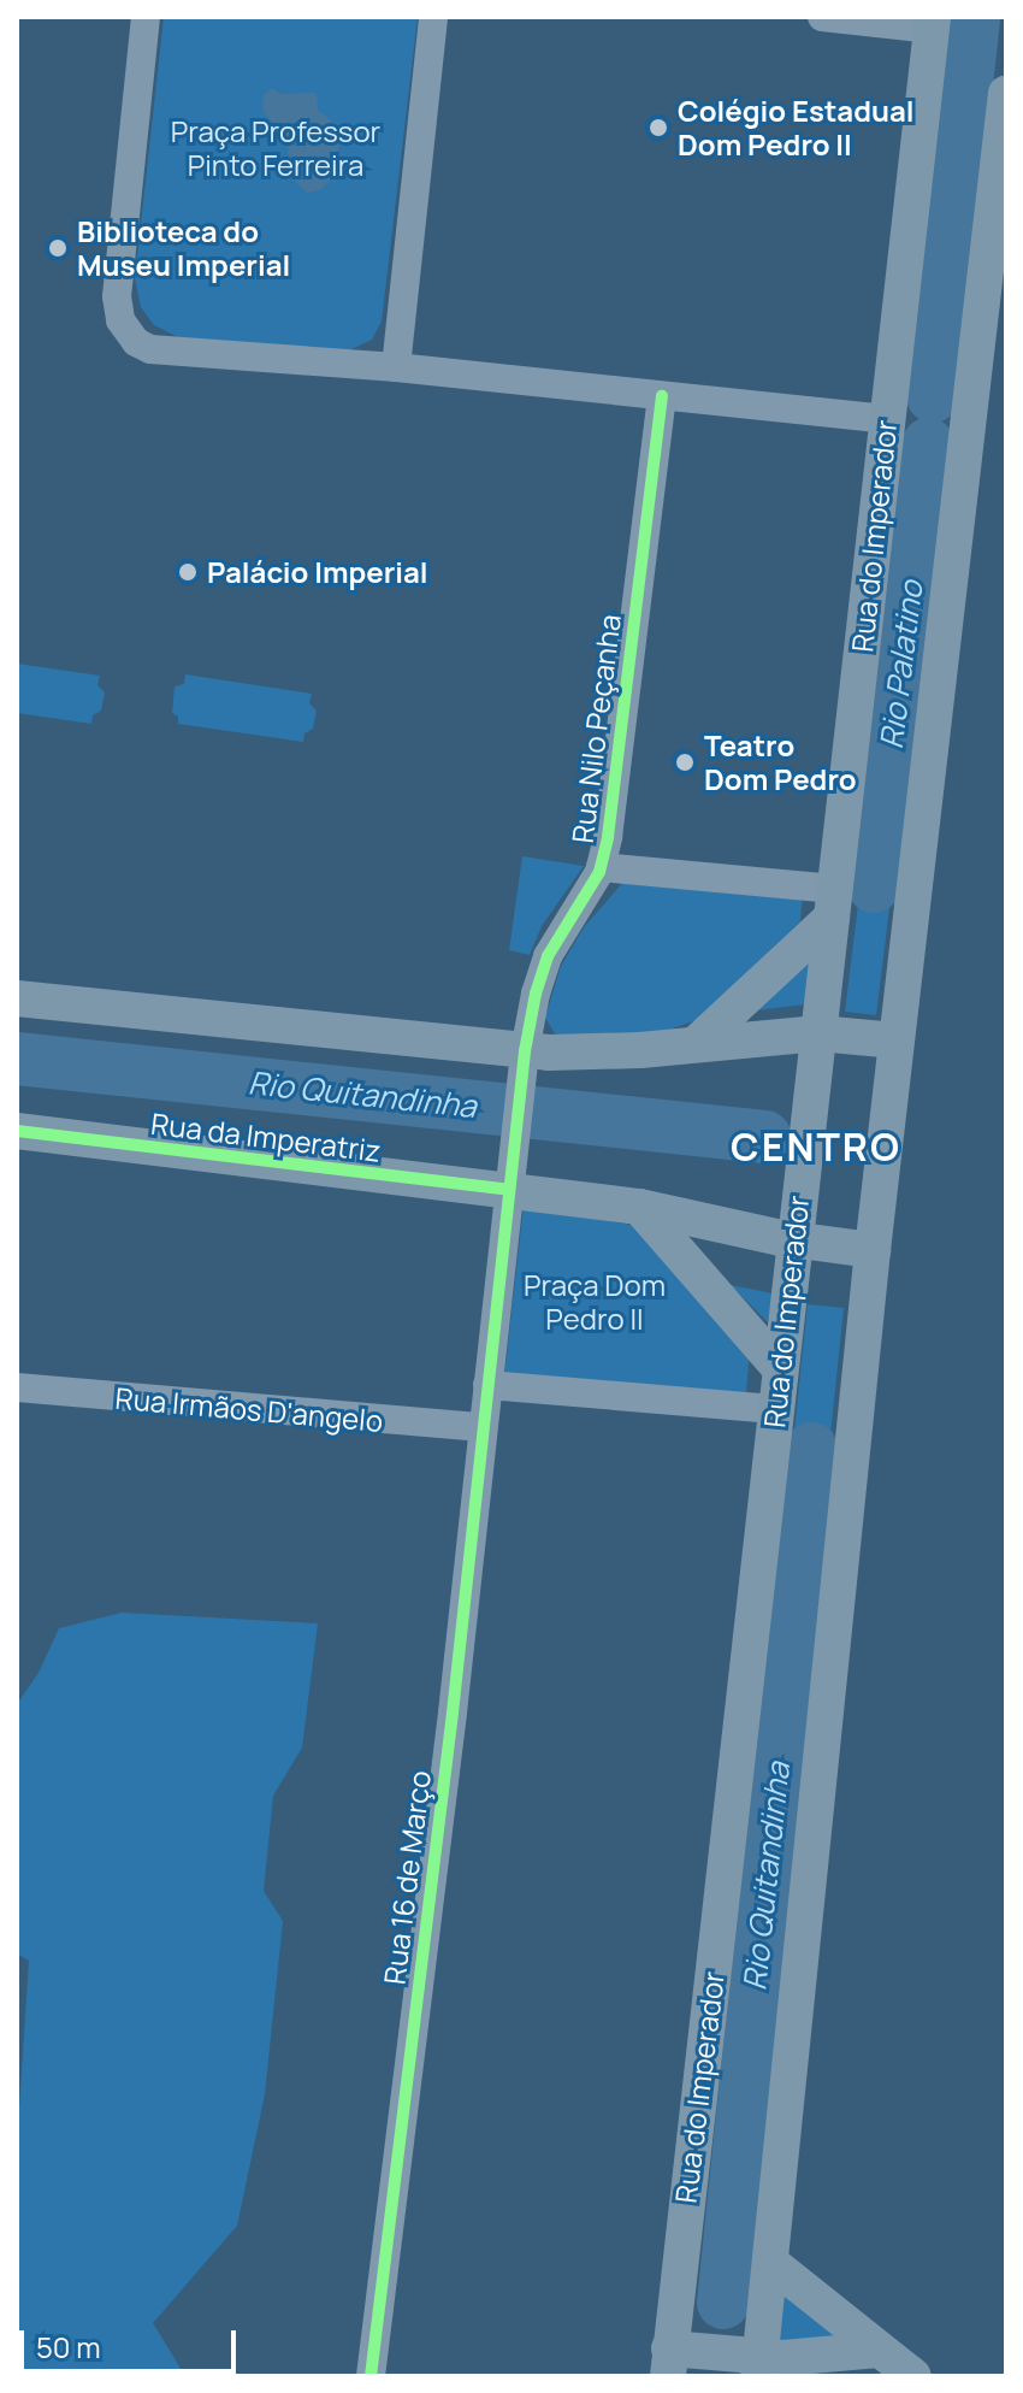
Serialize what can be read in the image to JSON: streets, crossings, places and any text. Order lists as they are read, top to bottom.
{
  "streets": {
    "main road": ["Rua do Imperador", "Rua da Imperatriz"],
    "street": ["Rua Nilo Peçanha", "Rua Irmãos D'angelo", "Rua 16 de Março"]
  },
  "crossings": [
    ["Rua Nilo Peçanha", "Rua da Imperatriz"],
    ["Rua Irmãos D'angelo", "Rua 16 de Março"]
  ],
  "districts": ["CENTRO"],
  "water": ["Rio Palatino", "Rio Quitandinha"],
  "parks": ["Praça Professor Pinto Ferreira", "Praça Dom Pedro II"],
  "places": [
    "Colégio Estadual Dom Pedro II",
    "Biblioteca do Museu Imperial",
    "Palácio Imperial",
    "Teatro Dom Pedro"
  ],
  "scale_bar": "50 m"
}
